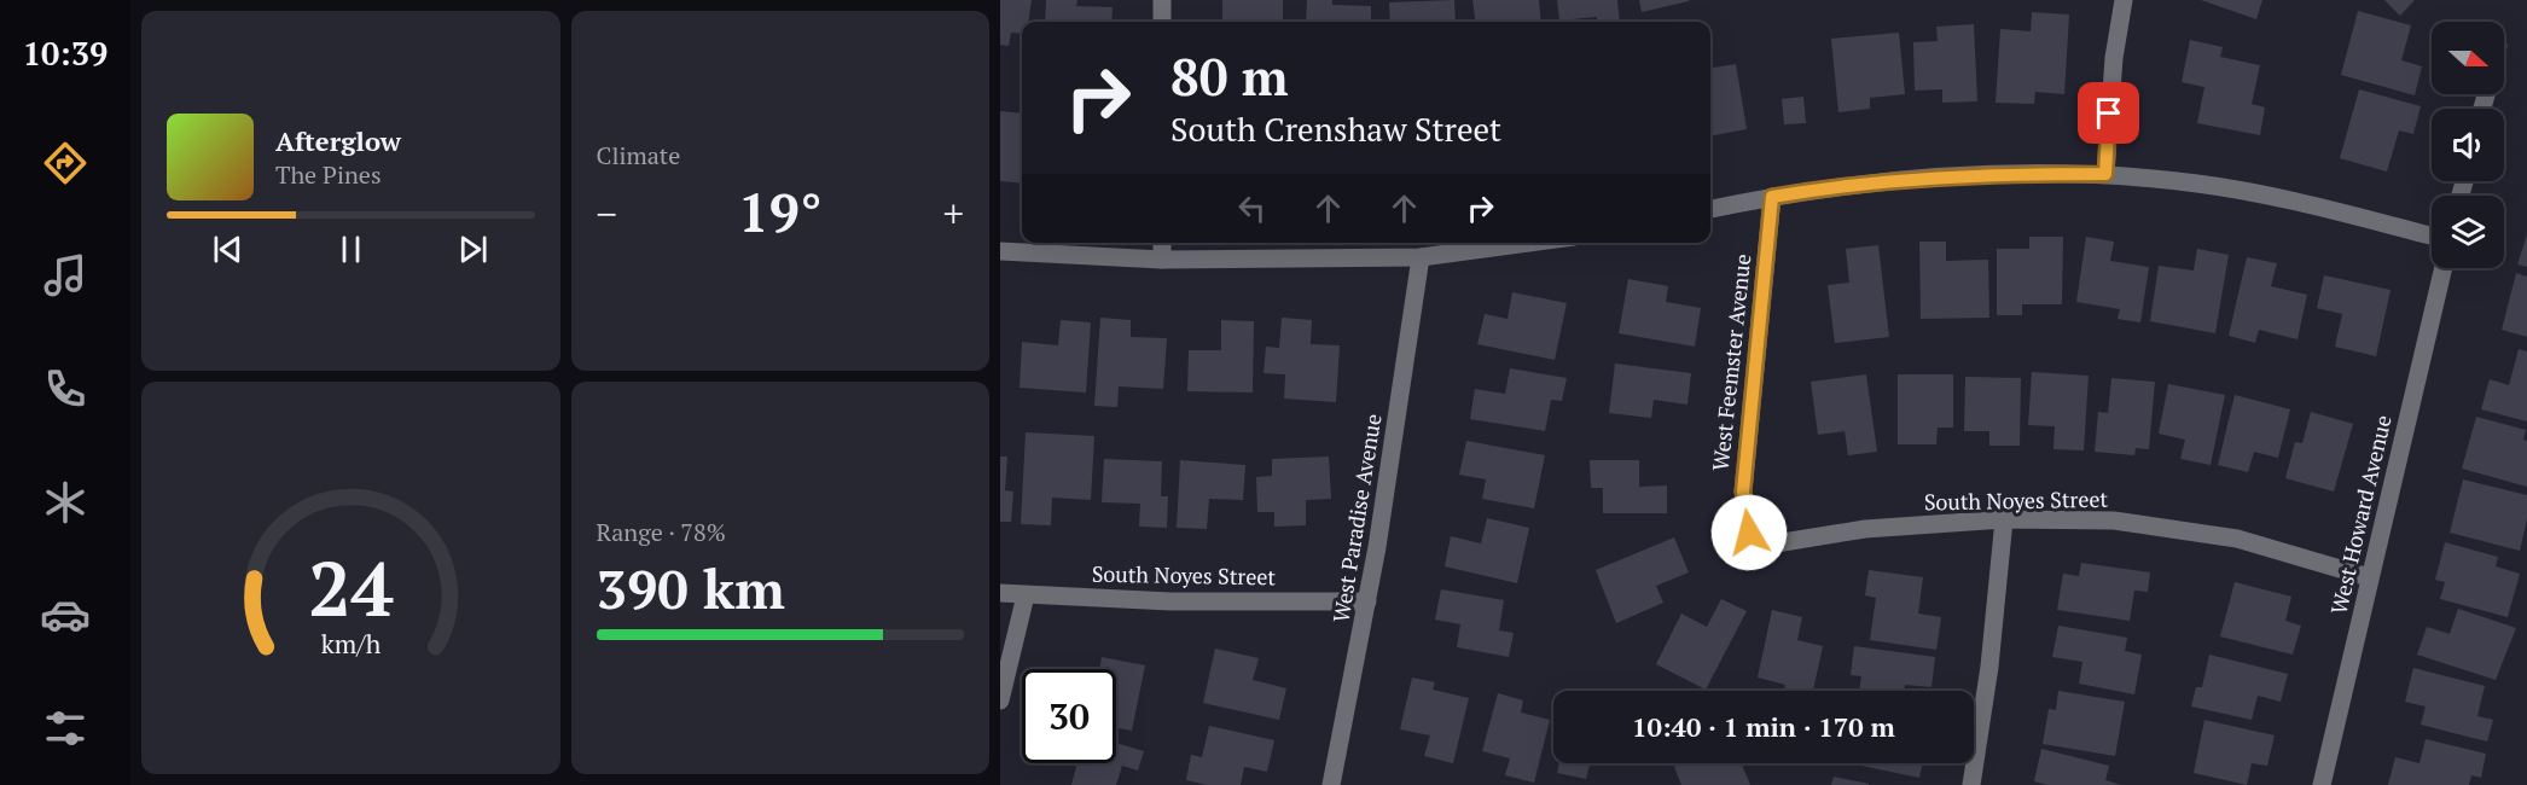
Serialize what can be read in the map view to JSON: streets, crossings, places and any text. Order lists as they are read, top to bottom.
{
  "streets": {
    "street": [
      "West Feemster Avenue",
      "South Noyes Street",
      "West Howard Avenue",
      "West Paradise Avenue"
    ]
  },
  "crossings": [
    ["West Feemster Avenue", "South Noyes Street"],
    ["South Noyes Street", "West Howard Avenue"],
    ["South Noyes Street", "West Paradise Avenue"]
  ],
  "north": "right",
  "page": {
    "tabs": "10:39",
    "tile": [
      "Climate",
      ["Range · 78%", "390 km"]
    ],
    "turn": ["80 m", "South Crenshaw Street"],
    "song": ["Afterglow", "The Pines"],
    "heat": ["−", "19°", "+"],
    "limit": "30",
    "trip": "10:40 · 1 min · 170 m",
    "gauge": ["24", "km/h"]
  }
}
